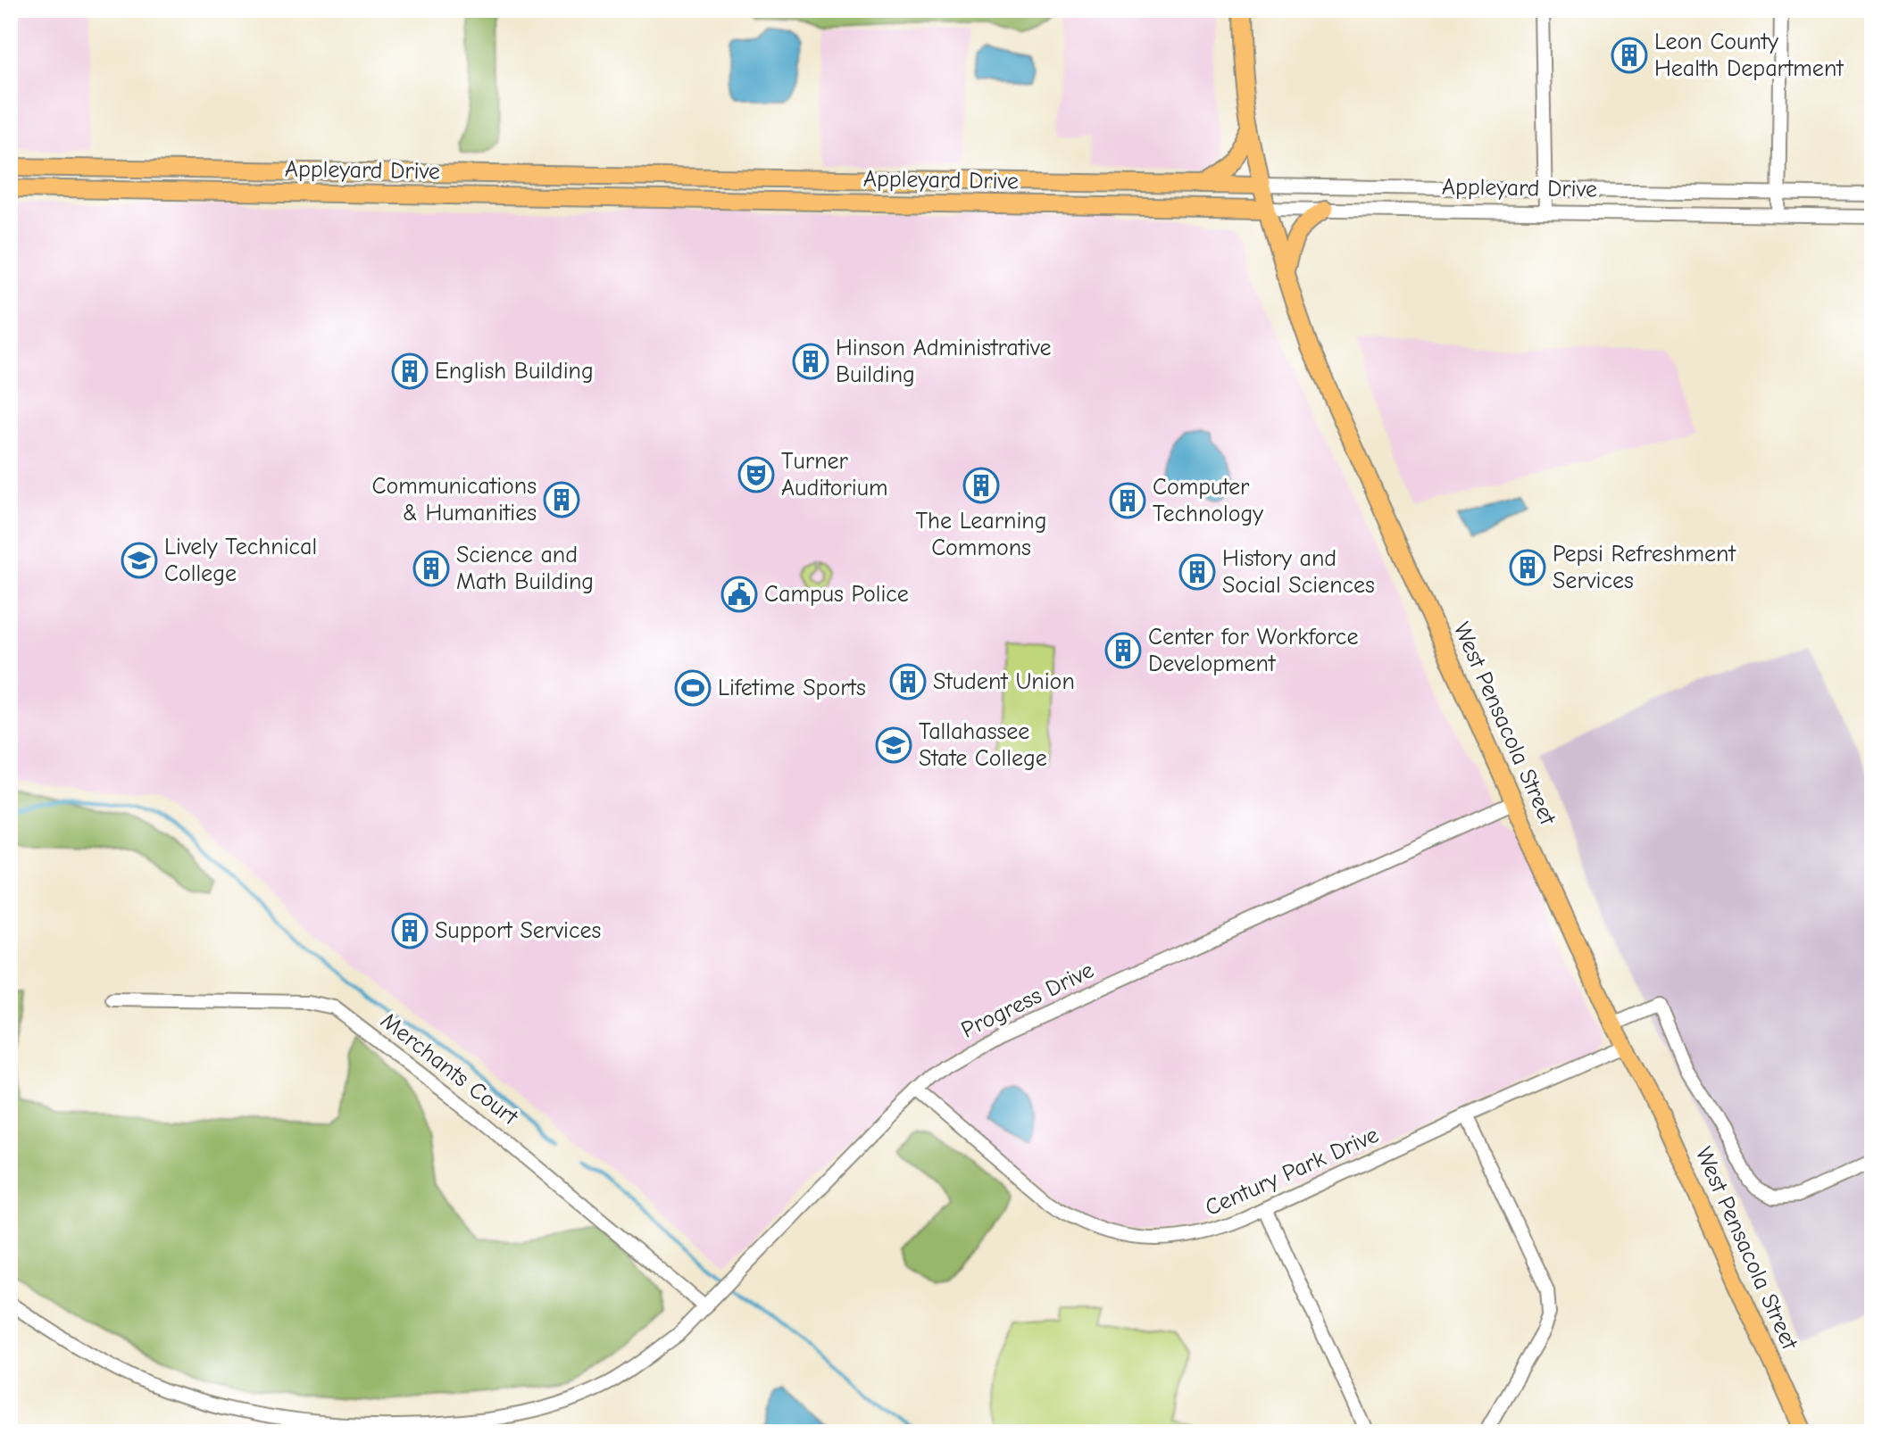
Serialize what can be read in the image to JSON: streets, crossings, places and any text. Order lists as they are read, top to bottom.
{
  "streets": {
    "main road": ["Appleyard Drive", "West Pensacola Street"],
    "street": ["Progress Drive", "Merchants Court", "Century Park Drive"]
  },
  "crossings": [
    ["Appleyard Drive", "West Pensacola Street"],
    ["West Pensacola Street", "Progress Drive"],
    ["West Pensacola Street", "Century Park Drive"],
    ["Progress Drive", "Merchants Court"],
    ["Progress Drive", "Century Park Drive"]
  ],
  "places": {
    "building": [
      "Leon County Health Department",
      "Hinson Administrative Building",
      "English Building",
      "The Learning Commons",
      "Communications & Humanities",
      "Computer Technology",
      "Pepsi Refreshment Services",
      "Science and Math Building",
      "History and Social Sciences",
      "Center for Workforce Development",
      "Student Union",
      "Support Services"
    ],
    "theatre": ["Turner Auditorium"],
    "school or university": ["Lively Technical College", "Tallahassee State College"],
    "public building": ["Campus Police"],
    "sports": ["Lifetime Sports"]
  }
}
